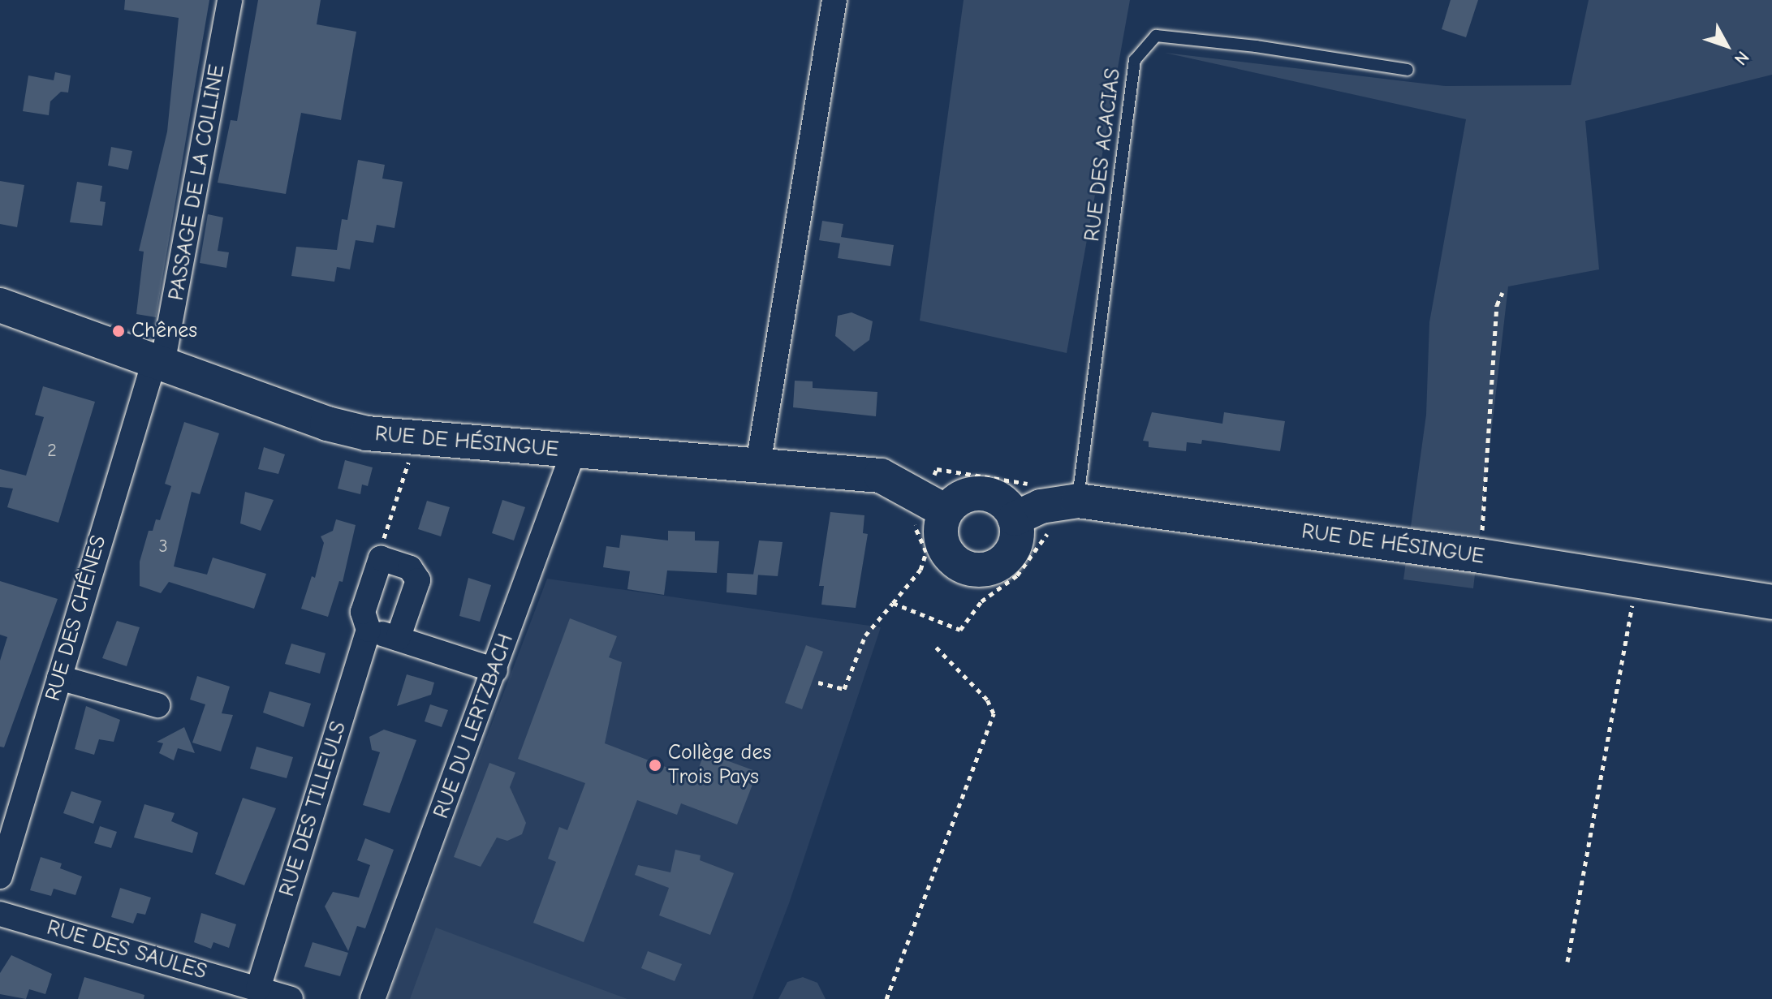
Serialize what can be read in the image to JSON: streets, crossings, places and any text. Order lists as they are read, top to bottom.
{
  "streets": {
    "main road": ["RUE DE HÉSINGUE"],
    "street": [
      "PASSAGE DE LA COLLINE",
      "RUE DES CHÊNES",
      "RUE DU LERTZBACH",
      "RUE DES TILLEULS",
      "RUE DES SAULES"
    ],
    "lane": ["RUE DES ACACIAS"]
  },
  "crossings": [
    ["RUE DES ACACIAS", "RUE DE HÉSINGUE"],
    ["PASSAGE DE LA COLLINE", "RUE DE HÉSINGUE"],
    ["PASSAGE DE LA COLLINE", "RUE DES CHÊNES"],
    ["RUE DE HÉSINGUE", "RUE DES CHÊNES"],
    ["RUE DE HÉSINGUE", "RUE DU LERTZBACH"],
    ["RUE DES TILLEULS", "RUE DES SAULES"]
  ],
  "places": ["Chênes", "Collège des Trois Pays"],
  "house_numbers": ["2", "3"],
  "north": "bottom right"
}
